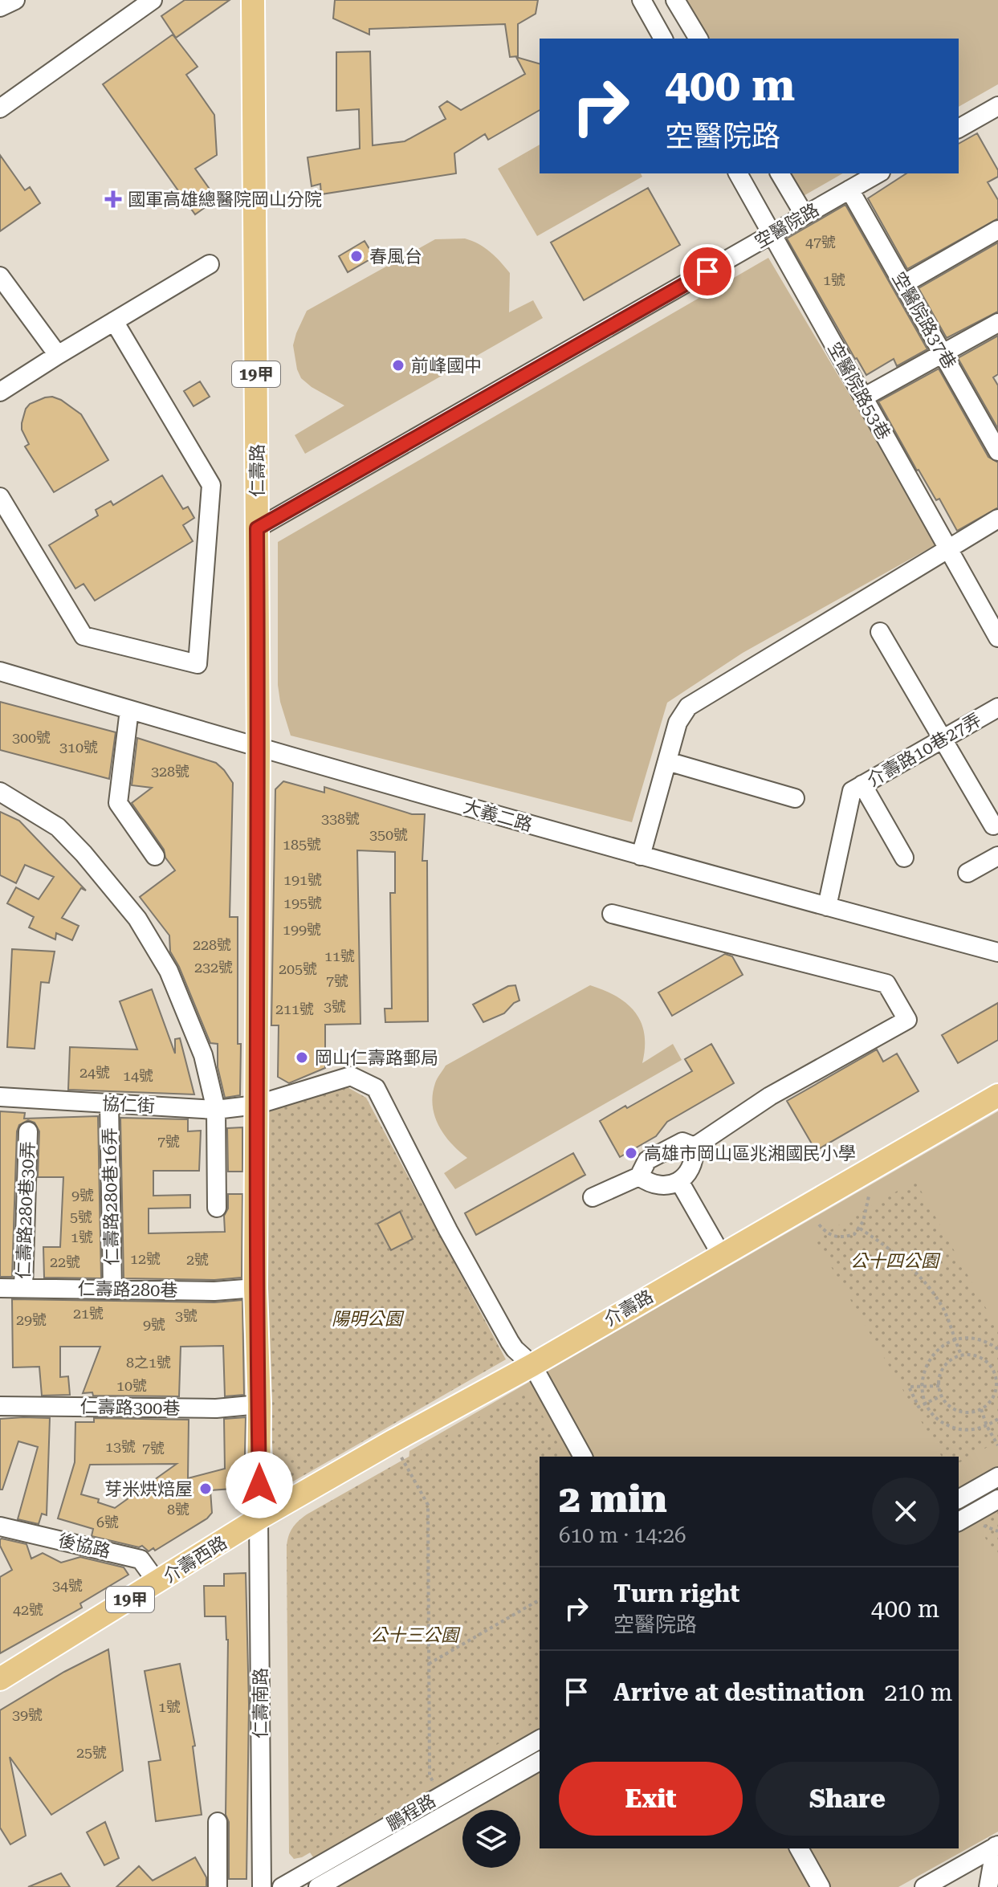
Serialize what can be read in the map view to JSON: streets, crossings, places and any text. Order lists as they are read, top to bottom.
{
  "streets": {
    "main road": [
      "19甲",
      "仁壽路",
      "介壽路",
      "介壽西路"
    ],
    "street": [
      "空醫院路",
      "空醫院路37巷",
      "空醫院路53巷",
      "介壽路10巷27弄",
      "大義二路",
      "協仁街",
      "仁壽路280巷16弄",
      "仁壽路280巷30弄",
      "仁壽路280巷",
      "仁壽路300巷",
      "後協路",
      "仁壽南路",
      "鵬程路"
    ]
  },
  "crossings": [
    ["空醫院路", "空醫院路37巷"],
    ["空醫院路", "空醫院路53巷"],
    ["空醫院路", "仁壽路"],
    ["仁壽路", "大義二路"],
    ["仁壽路", "協仁街"],
    ["仁壽路", "仁壽路280巷"],
    ["仁壽路", "介壽路"],
    ["仁壽路", "仁壽路300巷"],
    ["仁壽路", "介壽西路"],
    ["仁壽路", "仁壽南路"],
    ["介壽路10巷27弄", "大義二路"],
    ["協仁街", "仁壽路280巷16弄"],
    ["協仁街", "介壽路"],
    ["仁壽路280巷16弄", "仁壽路280巷"],
    ["仁壽路280巷30弄", "仁壽路280巷"],
    ["介壽路", "介壽西路"],
    ["介壽路", "仁壽南路"],
    ["後協路", "介壽西路"],
    ["介壽西路", "仁壽南路"]
  ],
  "parks": ["公十四公園", "陽明公園", "公十三公園"],
  "places": {
    "health": ["國軍高雄總醫院岡山分院"],
    "other": [
      "春風台",
      "前峰國中",
      "岡山仁壽路郵局",
      "高雄市岡山區兆湘國民小學",
      "芽米烘焙屋"
    ]
  },
  "house_numbers": [
    "47號",
    "1號",
    "300號",
    "310號",
    "328號",
    "338號",
    "350號",
    "185號",
    "191號",
    "195號",
    "199號",
    "228號",
    "11號",
    "232號",
    "205號",
    "7號",
    "3號",
    "211號",
    "24號",
    "14號",
    "7號",
    "9號",
    "5號",
    "1號",
    "12號",
    "2號",
    "22號",
    "21號",
    "3號",
    "29號",
    "9號",
    "8之1號",
    "10號",
    "13號",
    "7號",
    "8號",
    "6號",
    "34號",
    "42號",
    "1號",
    "39號",
    "25號"
  ],
  "page": {
    "turn": ["400 m", "空醫院路"],
    "heading": ["2 min", "610 m · 14:26"],
    "list": [
      {
        "name": "Turn right",
        "note": "空醫院路",
        "value": "400 m"
      },
      {
        "name": "Arrive at destination",
        "value": "210 m"
      }
    ],
    "buttons": ["Exit", "Share"]
  }
}
